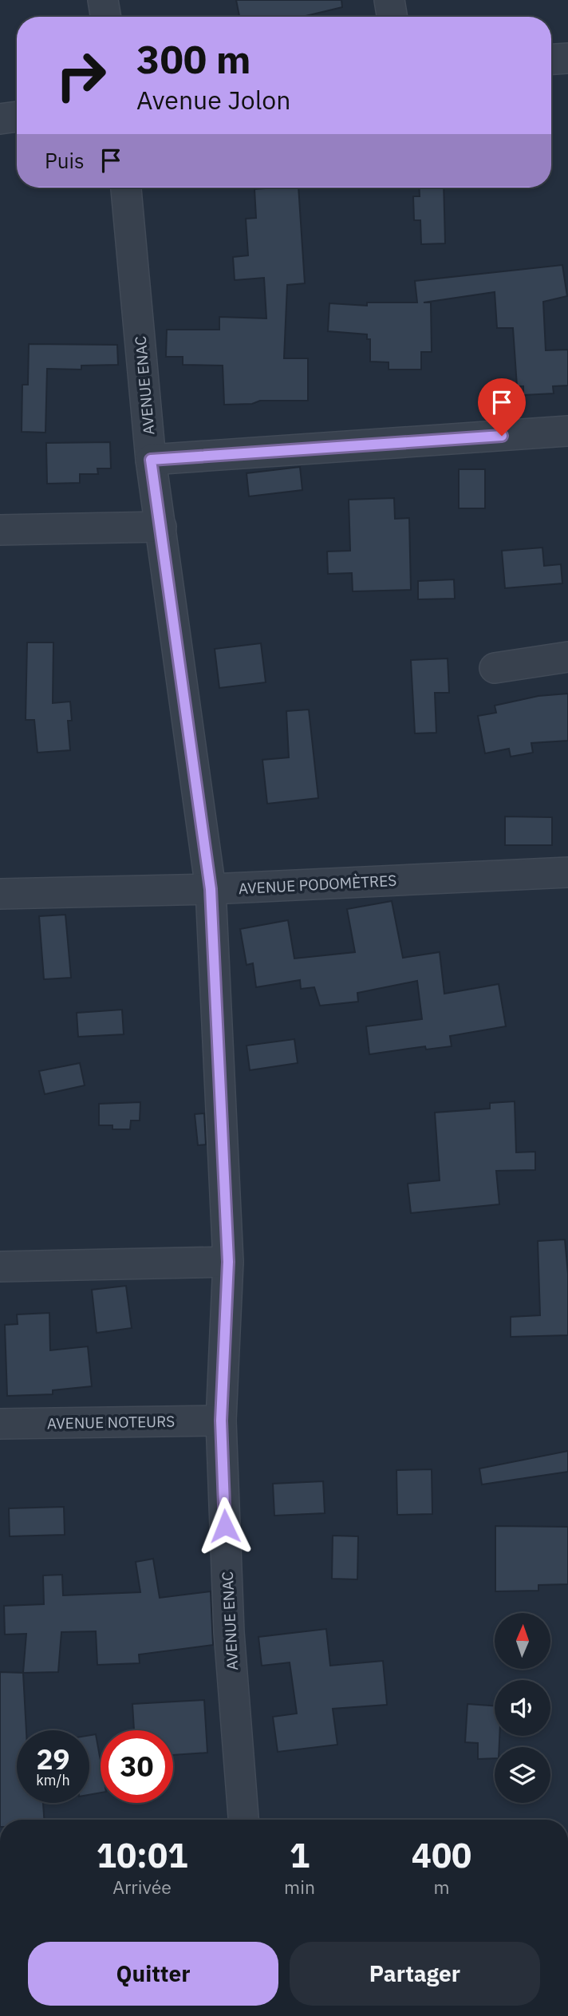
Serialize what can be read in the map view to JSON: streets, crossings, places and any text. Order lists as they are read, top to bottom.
{
  "streets": {
    "street": ["AVENUE ENAC", "AVENUE PODOMÈTRES", "AVENUE NOTEURS"]
  },
  "crossings": [
    ["AVENUE ENAC", "AVENUE PODOMÈTRES"],
    ["AVENUE ENAC", "AVENUE NOTEURS"]
  ],
  "north": "top",
  "page": {
    "turn": ["300 m", "Avenue Jolon"],
    "then": "Puis",
    "speed": "29 km/h",
    "limit": "30",
    "eta": [
      "10:01",
      "Arrivée",
      "1",
      "min",
      "400",
      "m"
    ],
    "buttons": ["Quitter", "Partager"]
  }
}
